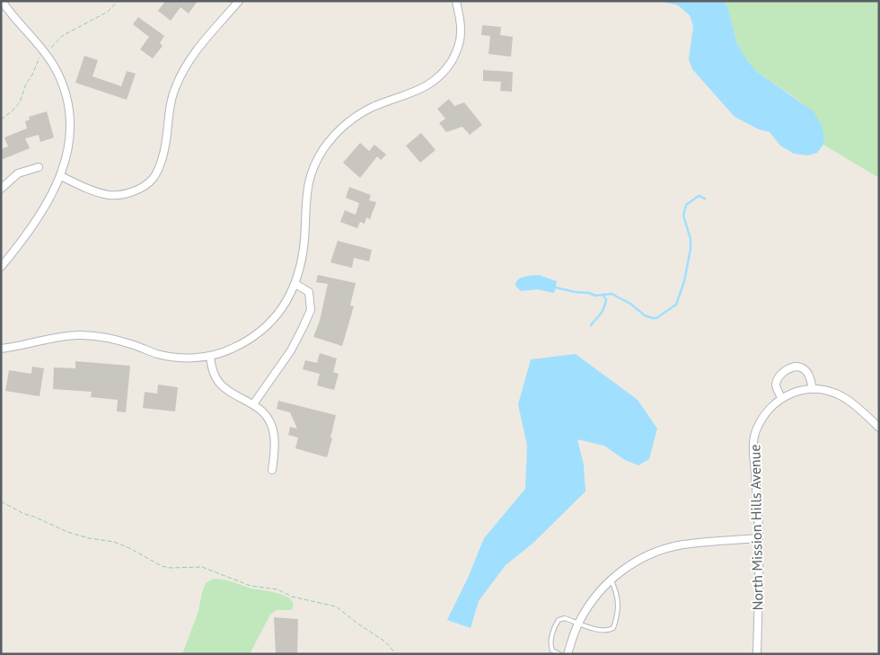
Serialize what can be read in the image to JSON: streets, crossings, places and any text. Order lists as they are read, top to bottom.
{
  "streets": {
    "street": ["North Mission Hills Avenue"]
  }
}
